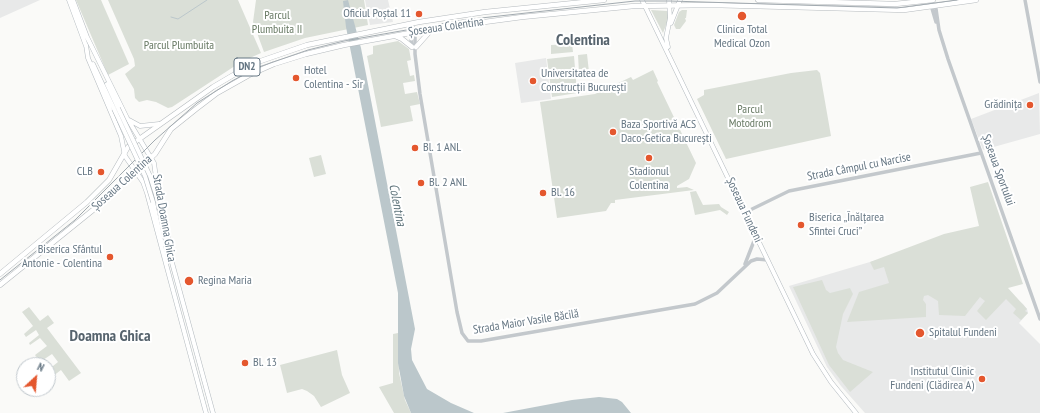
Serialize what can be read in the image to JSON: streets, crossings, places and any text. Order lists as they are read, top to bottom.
{
  "streets": {
    "main road": [
      "Șoseaua Colentina",
      "DN2",
      "Șoseaua Fundeni",
      "Strada Doamna Ghica"
    ],
    "street": ["Strada Câmpul cu Narcise", "Șoseaua Sportului", "Strada Maior Vasile Băcilă"]
  },
  "crossings": [
    ["Șoseaua Colentina", "Șoseaua Sportului"],
    ["Șoseaua Colentina", "Șoseaua Fundeni"],
    ["Șoseaua Colentina", "Strada Doamna Ghica"],
    ["Șoseaua Colentina", "Strada Maior Vasile Băcilă"],
    ["Strada Câmpul cu Narcise", "Șoseaua Sportului"],
    ["Strada Câmpul cu Narcise", "Șoseaua Fundeni"],
    ["Șoseaua Fundeni", "Strada Maior Vasile Băcilă"]
  ],
  "districts": ["Colentina", "Doamna Ghica"],
  "water": ["Colentina"],
  "parks": ["Parcul Plumbuita II", "Parcul Plumbuita", "Parcul Motodrom"],
  "places": [
    "Oficiul Poștal 11",
    "Clinica Total Medical Ozon",
    "Hotel Colentina - Sir",
    "Universitatea de Construcții București",
    "Grădinița",
    "Baza Sportivă ACS Daco-Getica București",
    "Bl. 1 ANL",
    "Stadionul Colentina",
    "CLB",
    "Bl. 2 ANL",
    "Bl. 16",
    "Biserica „Înălțarea Sfintei Cruci”",
    "Biserica Sfântul Antonie - Colentina",
    "Regina Maria",
    "Spitalul Fundeni",
    "Bl. 13",
    "Institutul Clinic Fundeni (Clădirea A)"
  ],
  "north": "top right"
}
